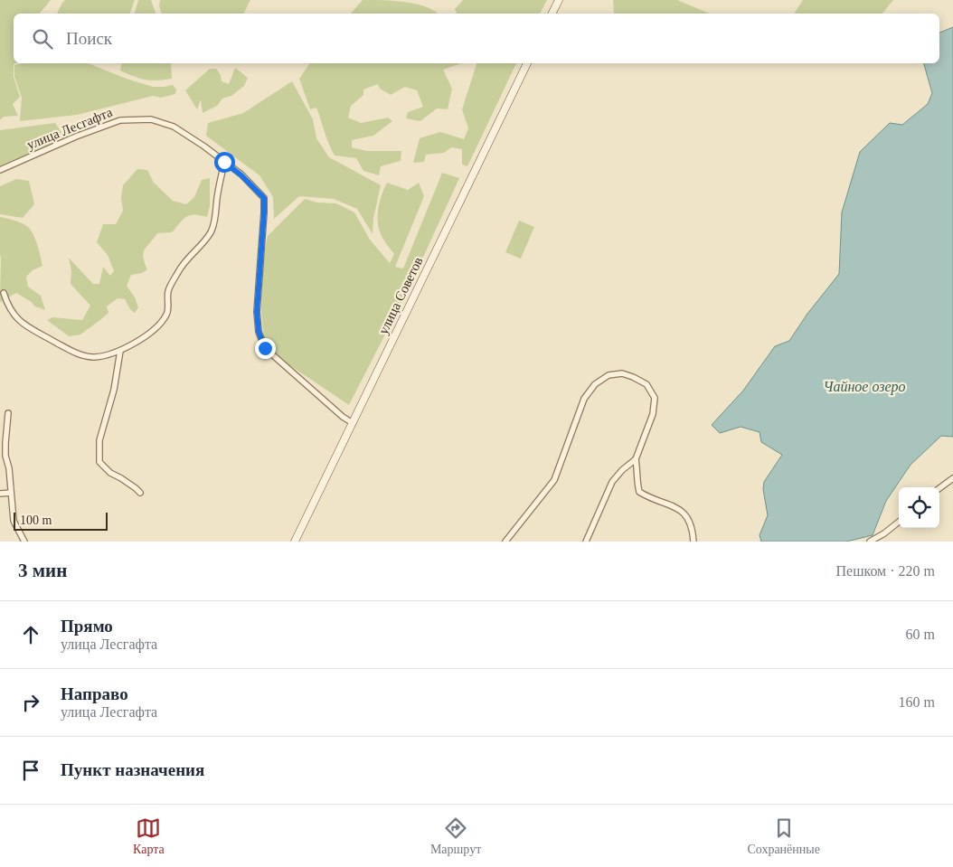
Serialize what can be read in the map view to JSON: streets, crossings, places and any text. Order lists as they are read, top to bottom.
{
  "streets": {
    "main road": ["улица Советов"],
    "street": ["улица Лесгафта"]
  },
  "crossings": [
    ["улица Лесгафта", "улица Советов"]
  ],
  "water": ["Чайное озеро"],
  "scale_bar": "100 m",
  "page": {
    "search": "Поиск",
    "scale": "100 m",
    "heading": ["3 мин", "Пешком · 220 m"],
    "list": [
      ["Прямо", "улица Лесгафта", "60 m"],
      ["Направо", "улица Лесгафта", "160 m"],
      "Пункт назначения"
    ],
    "nav": ["Карта", "Маршрут", "Сохранённые"]
  }
}
